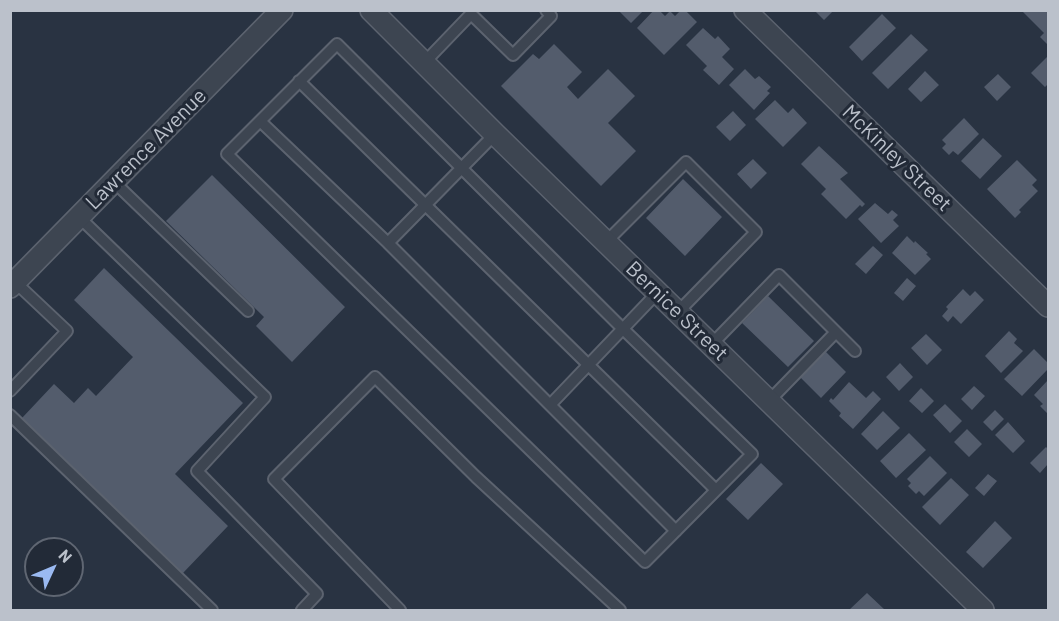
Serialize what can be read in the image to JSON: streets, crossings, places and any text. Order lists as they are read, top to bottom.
{
  "streets": {
    "street": ["Lawrence Avenue", "McKinley Street", "Bernice Street"]
  },
  "north": "top right"
}
